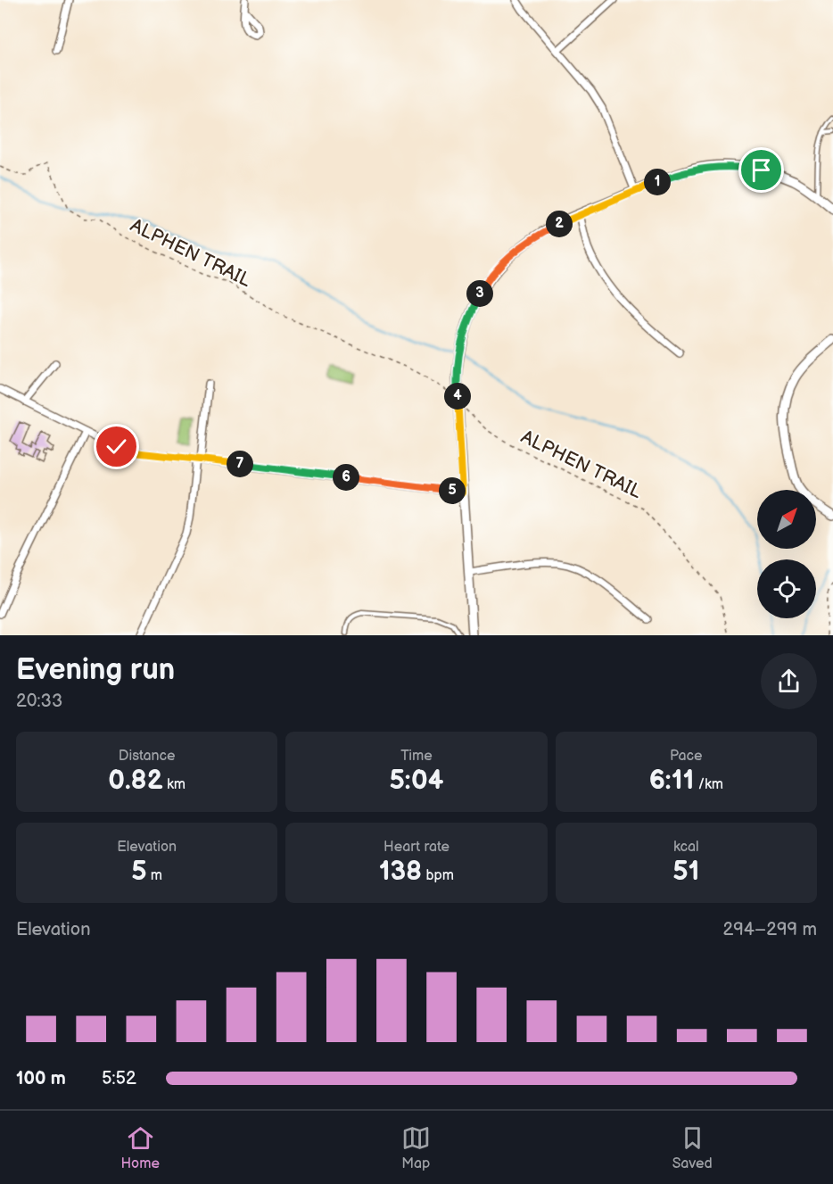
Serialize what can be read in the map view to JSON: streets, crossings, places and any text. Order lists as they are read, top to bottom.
{
  "streets": {
    "path": ["ALPHEN TRAIL"]
  },
  "north": "top right",
  "page": {
    "pins": [
      "1",
      "2",
      "3",
      "4",
      "7",
      "6",
      "5"
    ],
    "heading": ["Evening run", "20:33"],
    "stats": [
      ["Distance", "0.82 km"],
      ["Time", "5:04"],
      ["Pace", "6:11 /km"],
      ["Elevation", "5 m"],
      ["Heart rate", "138 bpm"],
      ["kcal", "51"]
    ],
    "chart": ["Elevation", "294–299 m"],
    "list": [
      {
        "name": "100 m",
        "note": "5:52"
      }
    ],
    "tabs": ["Home", "Map", "Saved"]
  }
}
